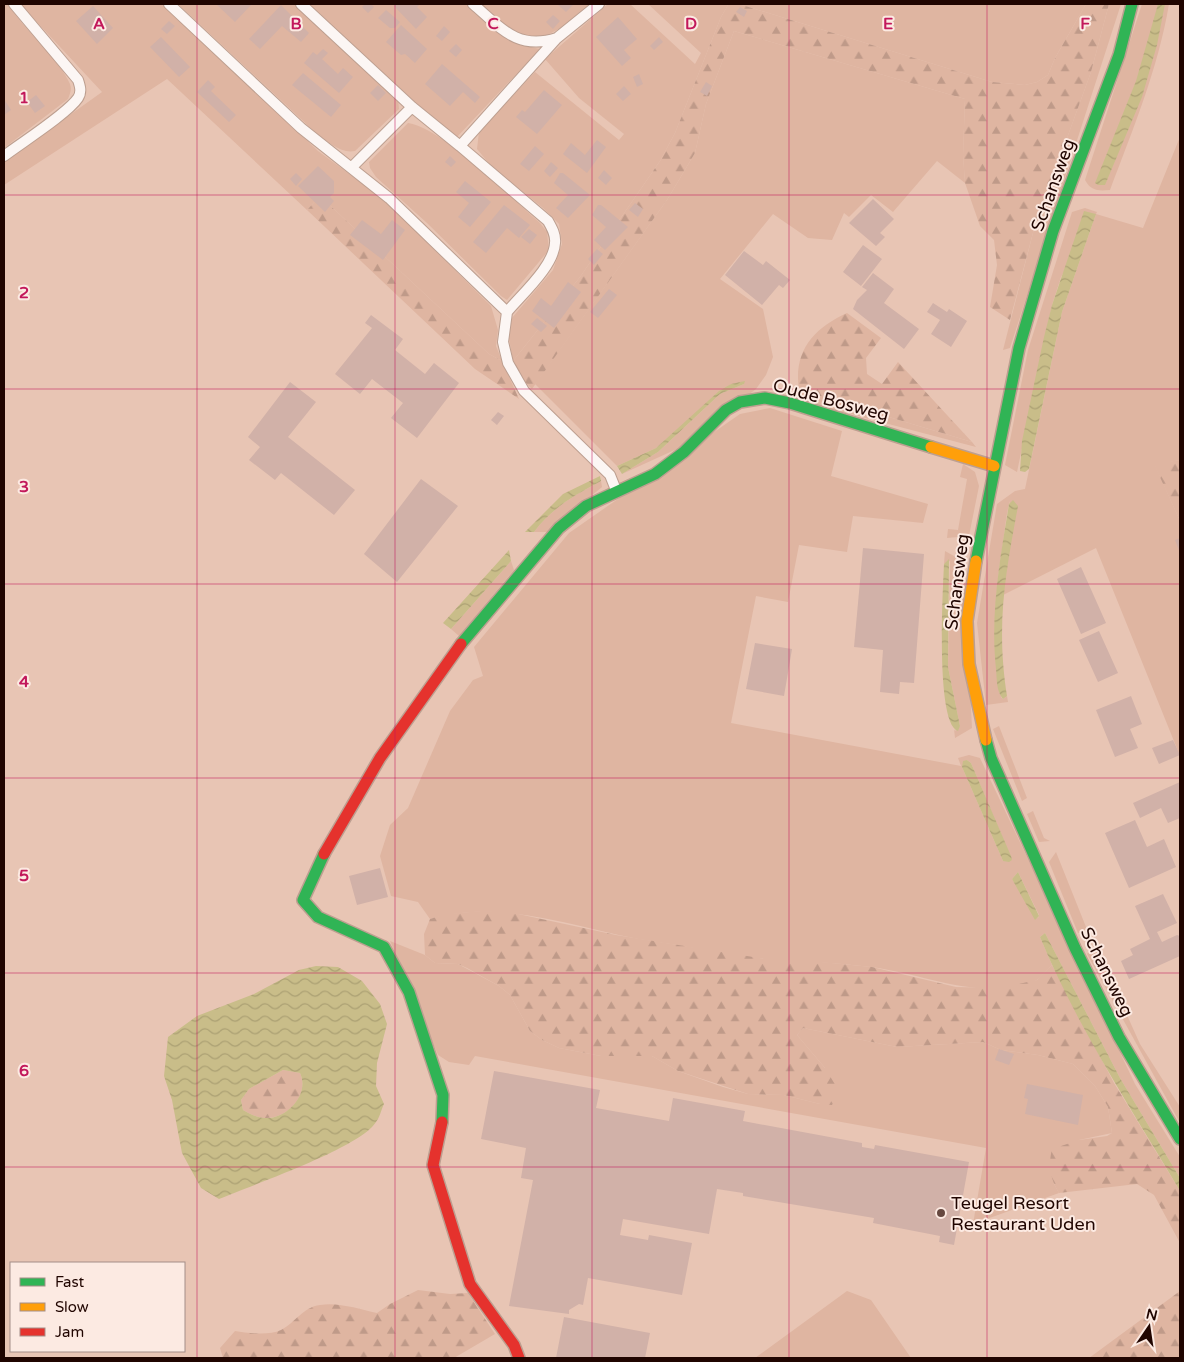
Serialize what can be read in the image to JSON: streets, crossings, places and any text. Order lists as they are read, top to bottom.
{
  "streets": {
    "street": ["Schansweg", "Oude Bosweg"]
  },
  "crossings": [
    ["Schansweg", "Oude Bosweg"]
  ],
  "places": ["Teugel Resort Restaurant Uden"],
  "legend": ["Fast", "Slow", "Jam"],
  "north": "top",
  "grid": {
    "columns": [
      "A",
      "B",
      "C",
      "D",
      "E",
      "F"
    ],
    "rows": [
      "1",
      "2",
      "3",
      "4",
      "5",
      "6"
    ]
  }
}
